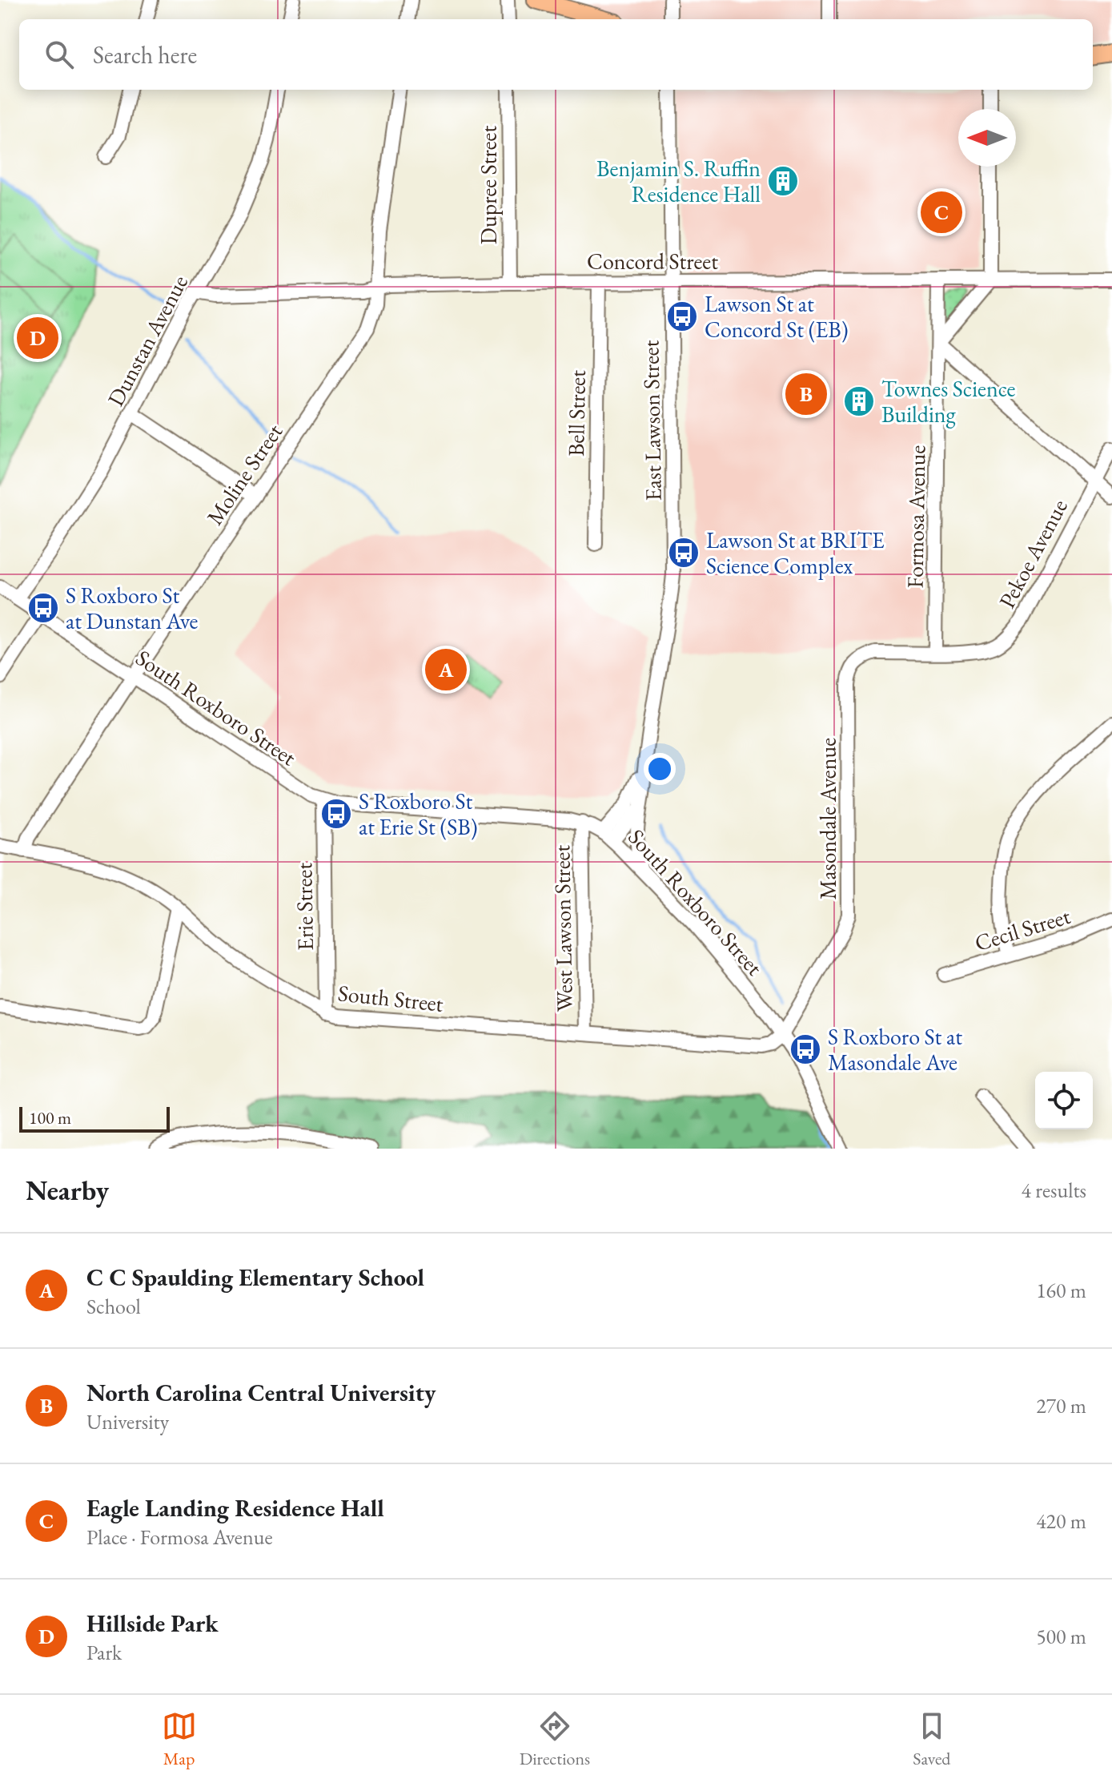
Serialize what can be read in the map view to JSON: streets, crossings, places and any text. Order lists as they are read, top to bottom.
{
  "streets": {
    "street": [
      "Dupree Street",
      "Concord Street",
      "Dunstan Avenue",
      "Bell Street",
      "East Lawson Street",
      "Moline Street",
      "Formosa Avenue",
      "Pekoe Avenue",
      "South Roxboro Street",
      "Masondale Avenue",
      "Erie Street",
      "West Lawson Street",
      "Cecil Street",
      "South Street"
    ]
  },
  "crossings": [
    ["Dupree Street", "Concord Street"],
    ["Concord Street", "Dunstan Avenue"],
    ["Concord Street", "Bell Street"],
    ["Concord Street", "East Lawson Street"],
    ["Concord Street", "Moline Street"],
    ["Concord Street", "Formosa Avenue"],
    ["Dunstan Avenue", "South Roxboro Street"],
    ["East Lawson Street", "South Roxboro Street"],
    ["Moline Street", "South Roxboro Street"],
    ["Moline Street", "South Street"],
    ["Formosa Avenue", "Pekoe Avenue"],
    ["Pekoe Avenue", "Masondale Avenue"],
    ["South Roxboro Street", "Masondale Avenue"],
    ["South Roxboro Street", "Erie Street"],
    ["South Roxboro Street", "West Lawson Street"],
    ["South Roxboro Street", "South Street"],
    ["Masondale Avenue", "South Street"],
    ["Erie Street", "South Street"],
    ["West Lawson Street", "South Street"]
  ],
  "places": {
    "building": ["Benjamin S. Ruffin Residence Hall", "Townes Science Building"],
    "bus stop": [
      "Lawson St at Concord St (EB)",
      "Lawson St at BRITE Science Complex",
      "S Roxboro St at Dunstan Ave",
      "S Roxboro St at Erie St (SB)",
      "S Roxboro St at Masondale Ave"
    ]
  },
  "scale_bar": "100 m",
  "north": "left",
  "page": {
    "search": "Search here",
    "pins": [
      "C",
      "D",
      "B",
      "A"
    ],
    "scale": "100 m",
    "heading": ["Nearby", "4 results"],
    "list": [
      {
        "mark": "A",
        "name": "C C Spaulding Elementary School",
        "note": "School",
        "value": "160 m"
      },
      {
        "mark": "B",
        "name": "North Carolina Central University",
        "note": "University",
        "value": "270 m"
      },
      {
        "mark": "C",
        "name": "Eagle Landing Residence Hall",
        "note": "Place · Formosa Avenue",
        "value": "420 m"
      },
      {
        "mark": "D",
        "name": "Hillside Park",
        "note": "Park",
        "value": "500 m"
      }
    ],
    "nav": ["Map", "Directions", "Saved"]
  }
}
